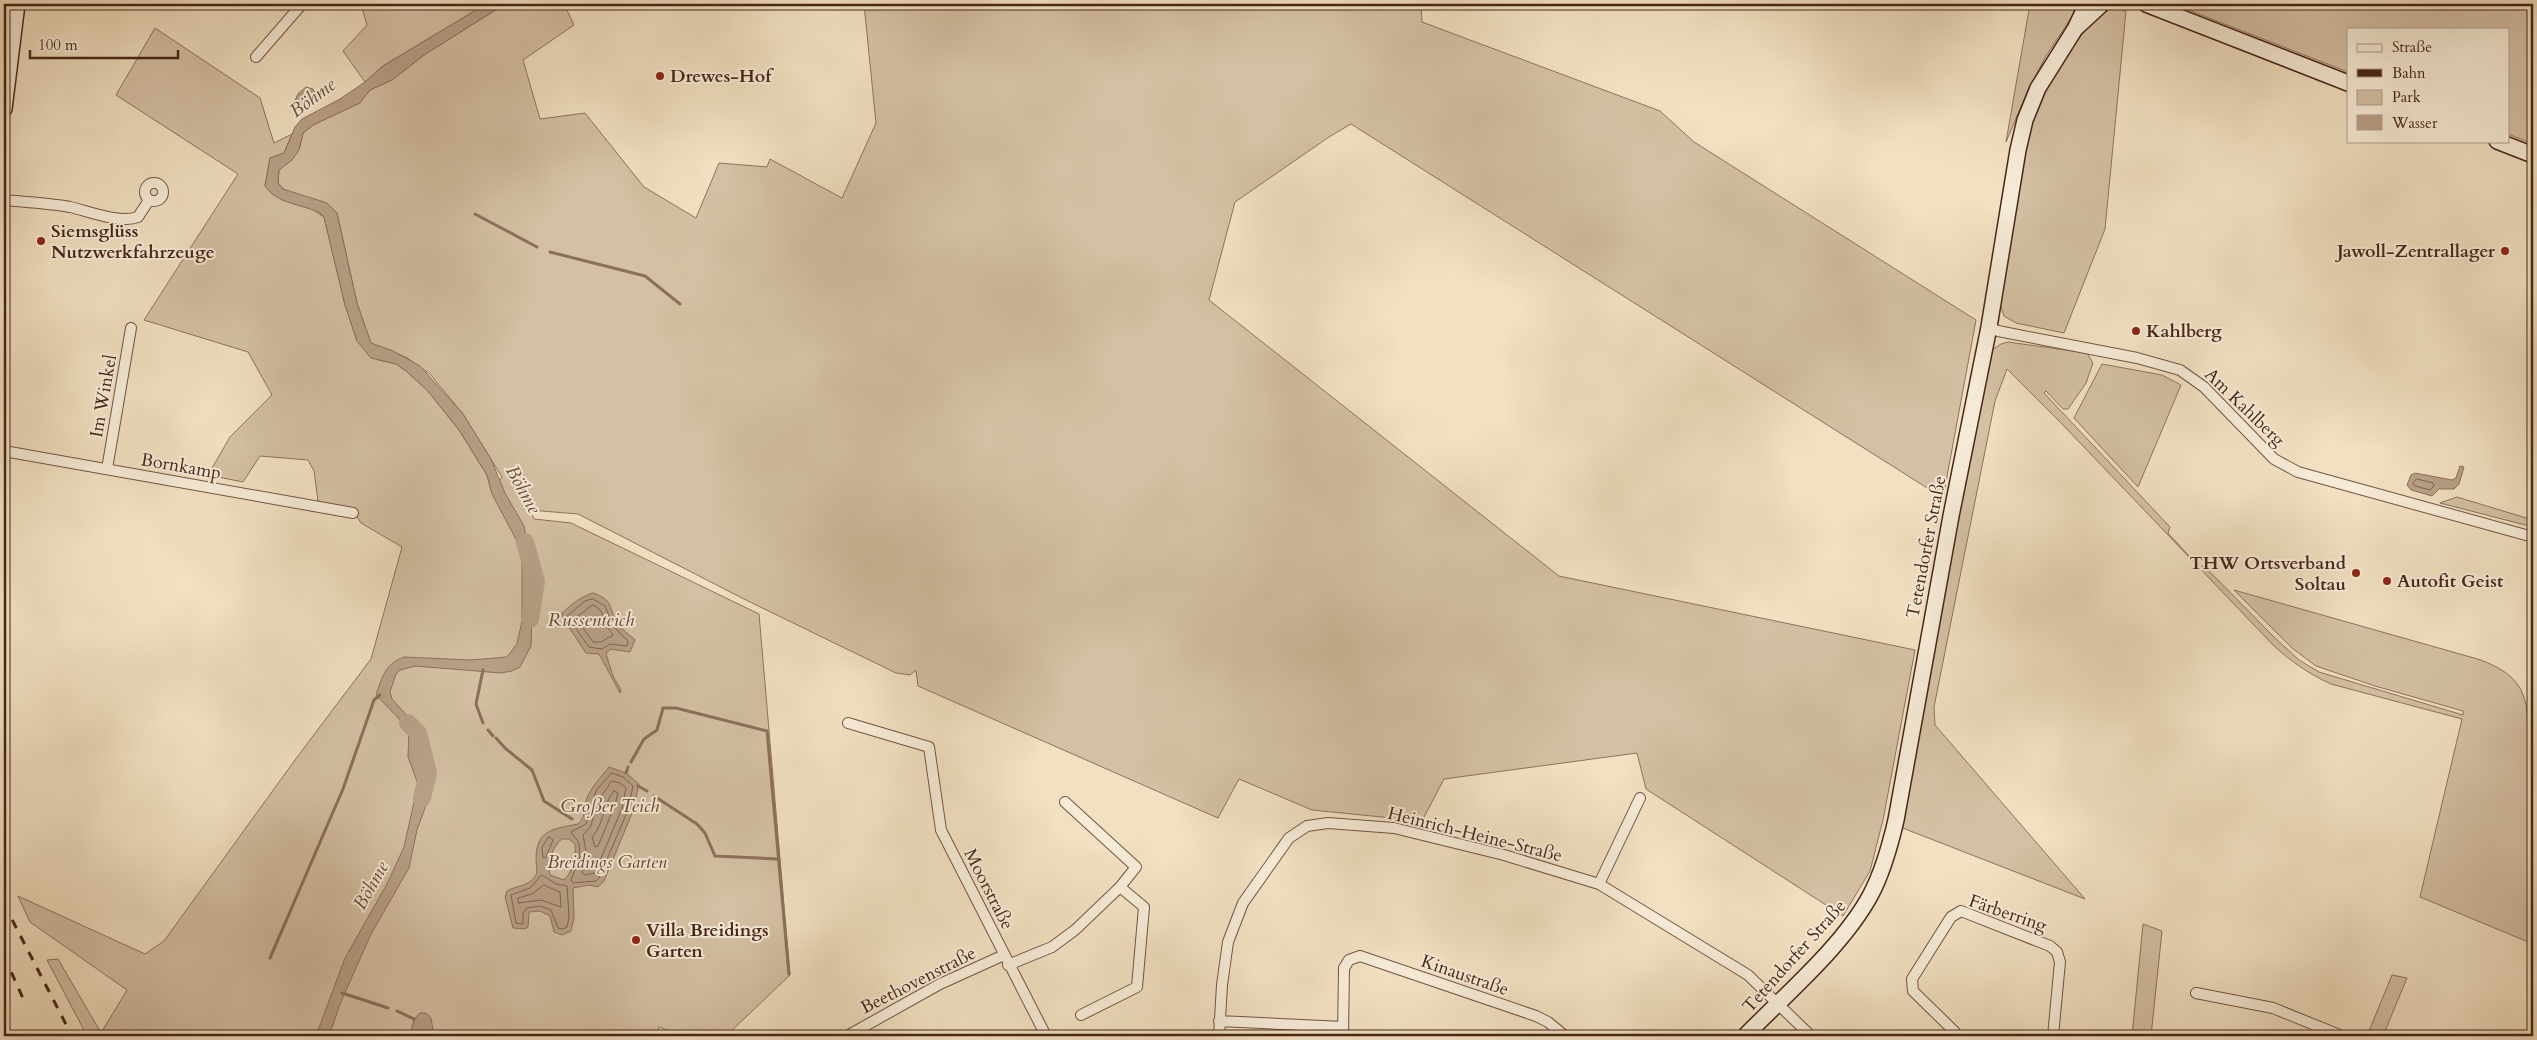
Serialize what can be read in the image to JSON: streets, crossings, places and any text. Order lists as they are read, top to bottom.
{
  "streets": {
    "street": [
      "Im Winkel",
      "Am Kahlberg",
      "Bornkamp",
      "Tetendorfer Straße",
      "Heinrich-Heine-Straße",
      "Moorstraße",
      "Färberring",
      "Kinaustraße",
      "Beethovenstraße"
    ]
  },
  "crossings": [
    ["Im Winkel", "Bornkamp"],
    ["Am Kahlberg", "Tetendorfer Straße"],
    ["Tetendorfer Straße", "Heinrich-Heine-Straße"],
    ["Moorstraße", "Beethovenstraße"]
  ],
  "water": ["Böhme", "Russenteich", "Großer Teich"],
  "parks": ["Breidings Garten"],
  "places": [
    "Drewes-Hof",
    "Siemsglüss Nutzwerkfahrzeuge",
    "Jawoll-Zentrallager",
    "Kahlberg",
    "THW Ortsverband Soltau",
    "Autofit Geist",
    "Villa Breidings Garten"
  ],
  "legend": [
    "Straße",
    "Bahn",
    "Park",
    "Wasser"
  ],
  "scale_bar": "100 m"
}
